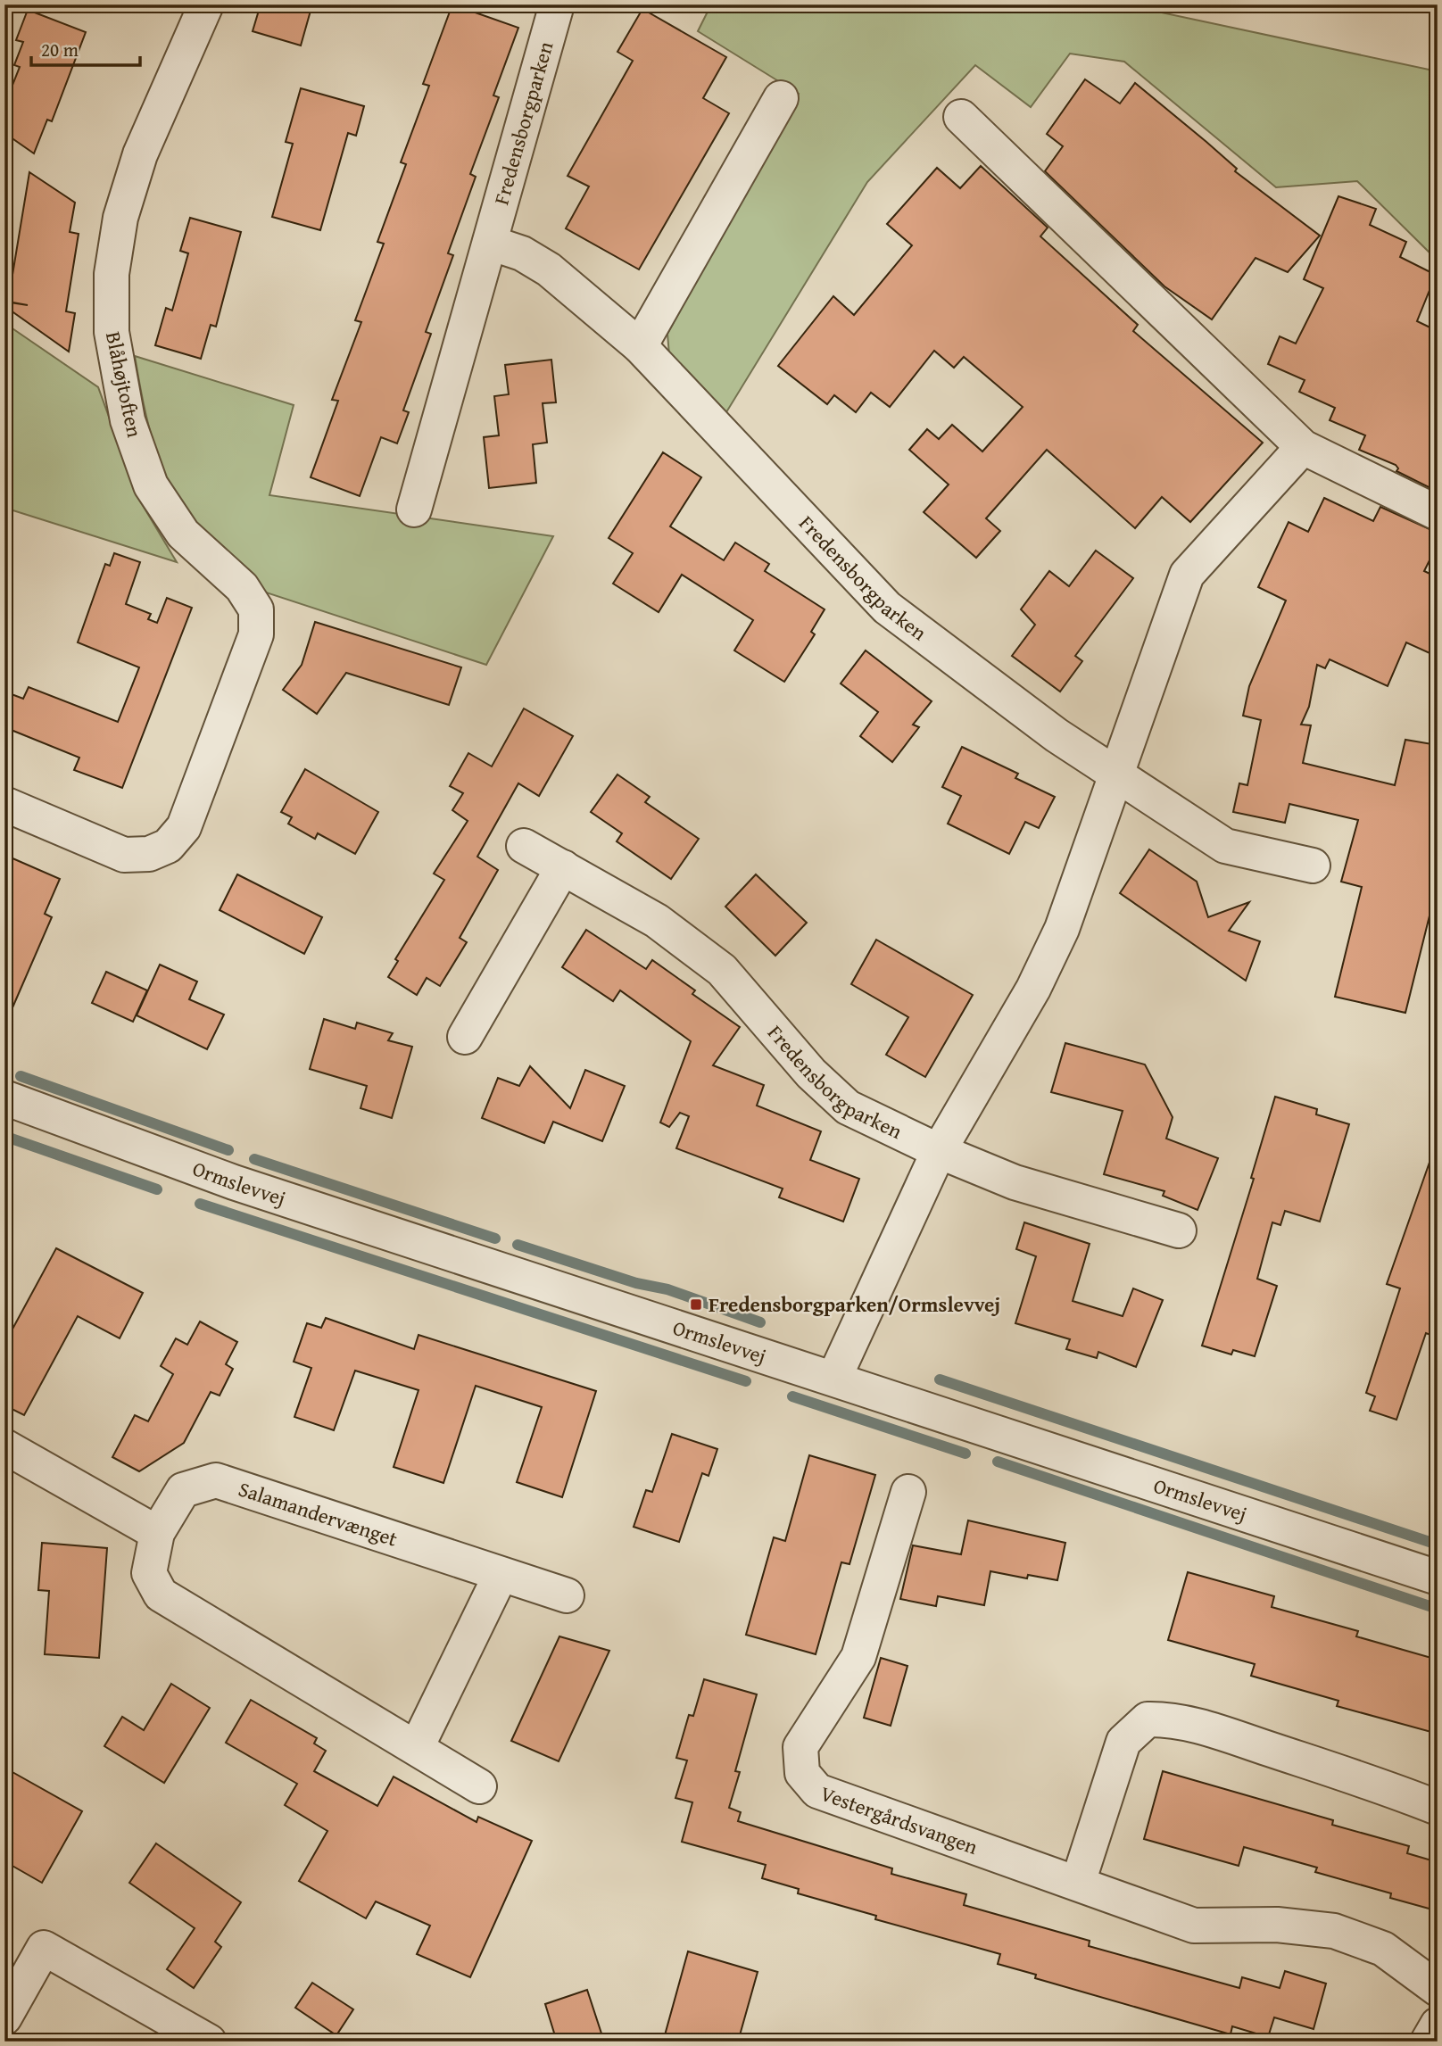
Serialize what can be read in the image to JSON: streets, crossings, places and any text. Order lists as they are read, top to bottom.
{
  "streets": {
    "street": [
      "Fredensborgparken",
      "Blåhøjtoften",
      "Ormslevvej",
      "Salamandervænget",
      "Vestergårdsvangen"
    ]
  },
  "places": {
    "transit": ["Fredensborgparken/Ormslevvej"]
  },
  "scale_bar": "20 m"
}
